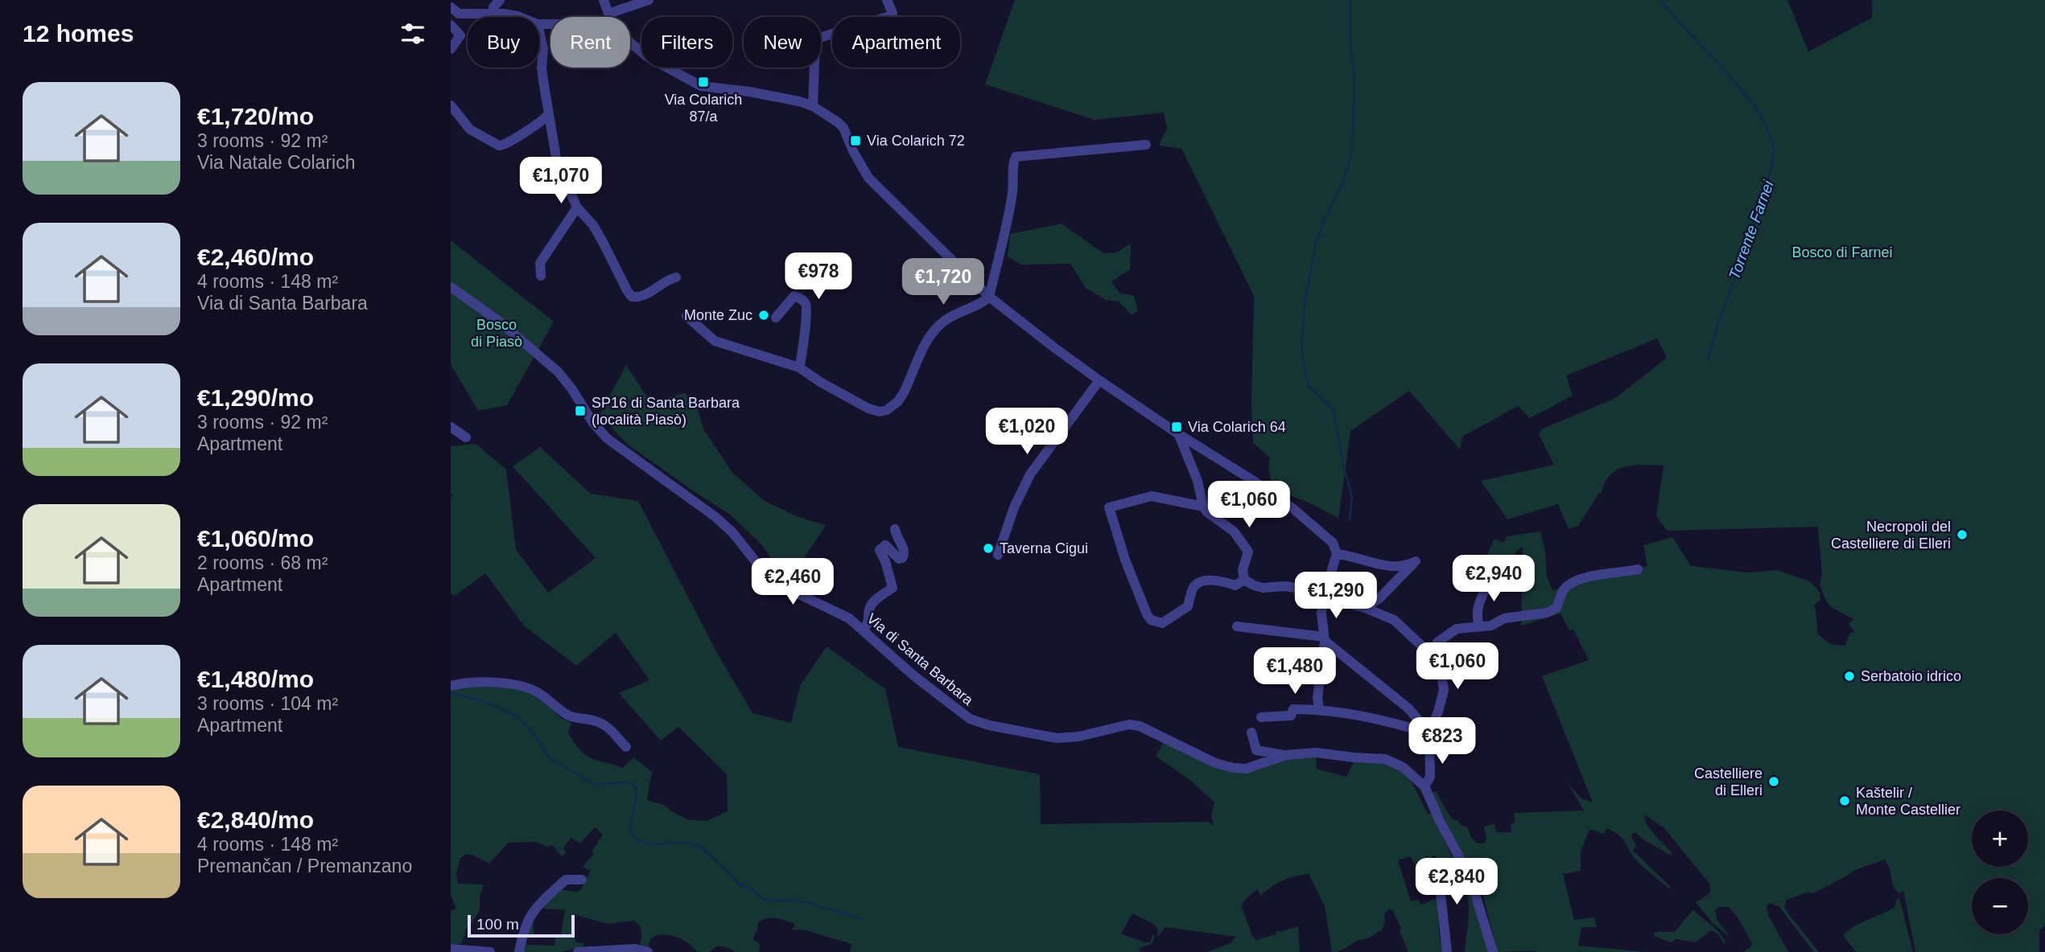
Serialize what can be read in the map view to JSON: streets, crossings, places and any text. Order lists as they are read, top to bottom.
{
  "streets": {
    "street": ["Via di Santa Barbara"]
  },
  "water": ["Torrente Farnei"],
  "parks": ["Bosco di Farnei", "Bosco di Piasò"],
  "places": {
    "transit": [
      "Via Colarich 87/a",
      "Via Colarich 72",
      "SP16 di Santa Barbara (località Piasò)",
      "Via Colarich 64"
    ],
    "other": [
      "Monte Zuc",
      "Necropoli del Castelliere di Elleri",
      "Taverna Cigui",
      "Serbatoio idrico",
      "Castelliere di Elleri",
      "Kaštelir / Monte Castellier"
    ]
  },
  "scale_bar": "100 m",
  "page": {
    "heading": "12 homes",
    "chip": [
      "Buy",
      "Rent",
      "Filters",
      "New",
      "Apartment"
    ],
    "list": [
      {
        "name": "€1,720/mo",
        "note": "3 rooms · 92 m² · Via Natale Colarich"
      },
      {
        "name": "€2,460/mo",
        "note": "4 rooms · 148 m² · Via di Santa Barbara"
      },
      {
        "name": "€1,290/mo",
        "note": "3 rooms · 92 m² · Apartment"
      },
      {
        "name": "€1,060/mo",
        "note": "2 rooms · 68 m² · Apartment"
      },
      {
        "name": "€1,480/mo",
        "note": "3 rooms · 104 m² · Apartment"
      },
      {
        "name": "€2,840/mo",
        "note": "4 rooms · 148 m² · Premančan / Premanzano"
      }
    ],
    "price": [
      "€1,070",
      "€978",
      "€1,720",
      "€1,020",
      "€1,060",
      "€2,940",
      "€2,460",
      "€1,290",
      "€1,060",
      "€1,480",
      "€823",
      "€2,840"
    ],
    "map_buttons": ["+", "−"],
    "scale": "100 m"
  }
}
